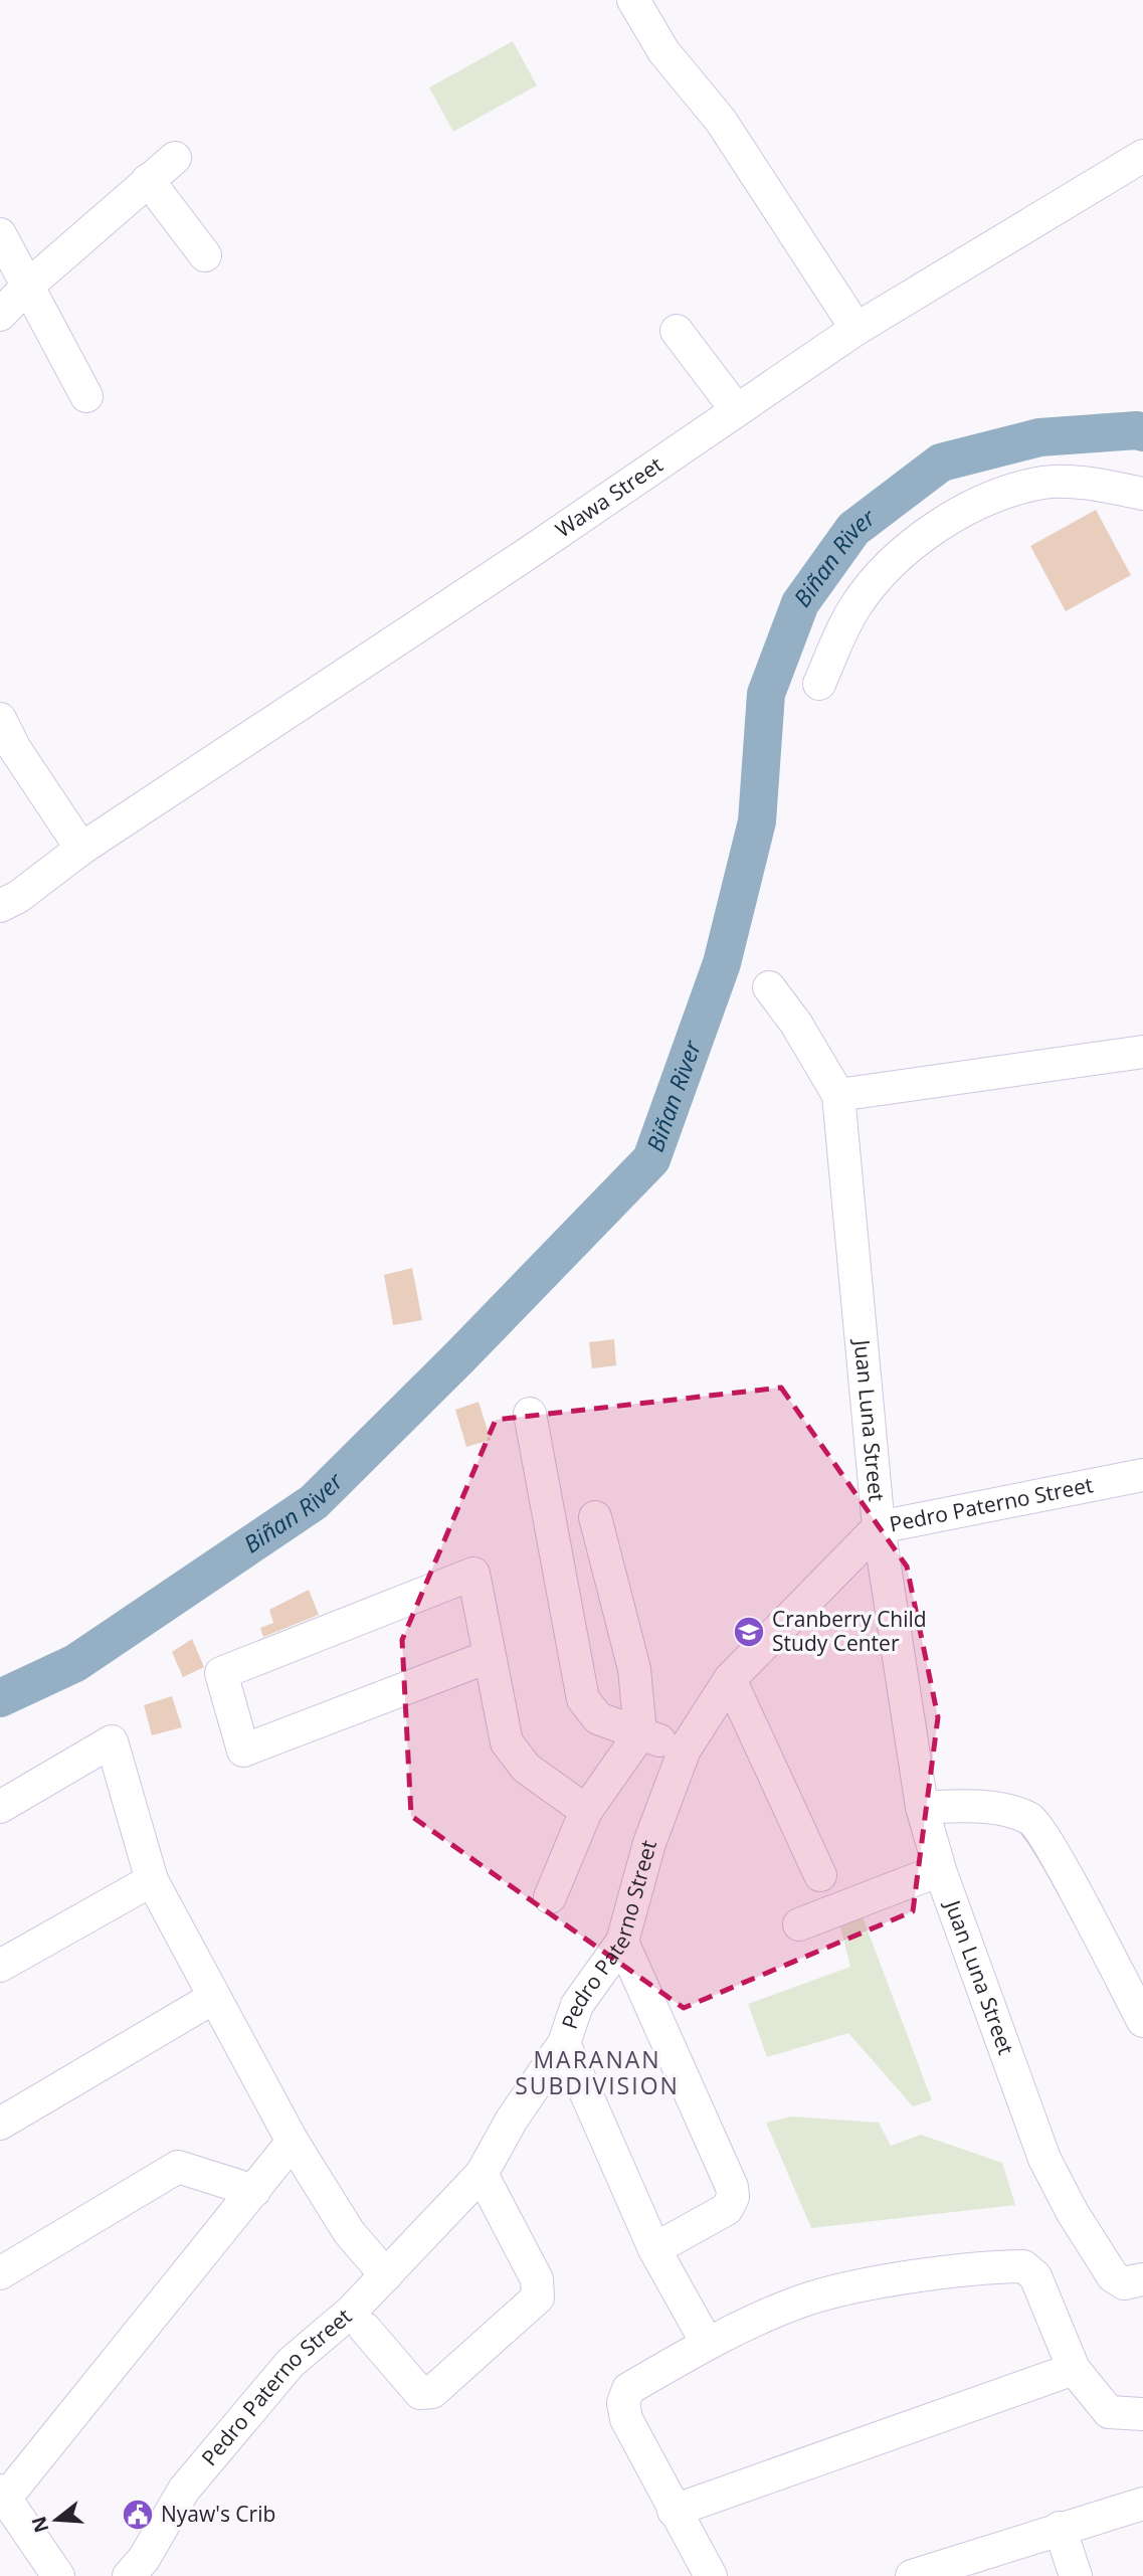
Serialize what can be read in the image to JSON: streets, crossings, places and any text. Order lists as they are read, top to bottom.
{
  "streets": {
    "street": ["Wawa Street", "Juan Luna Street", "Pedro Paterno Street"]
  },
  "crossings": [
    ["Juan Luna Street", "Pedro Paterno Street"]
  ],
  "districts": ["MARANAN SUBDIVISION"],
  "water": ["Biñan River"],
  "places": {
    "school or university": ["Cranberry Child Study Center"],
    "public building": ["Nyaw's Crib"]
  },
  "north": "left"
}
